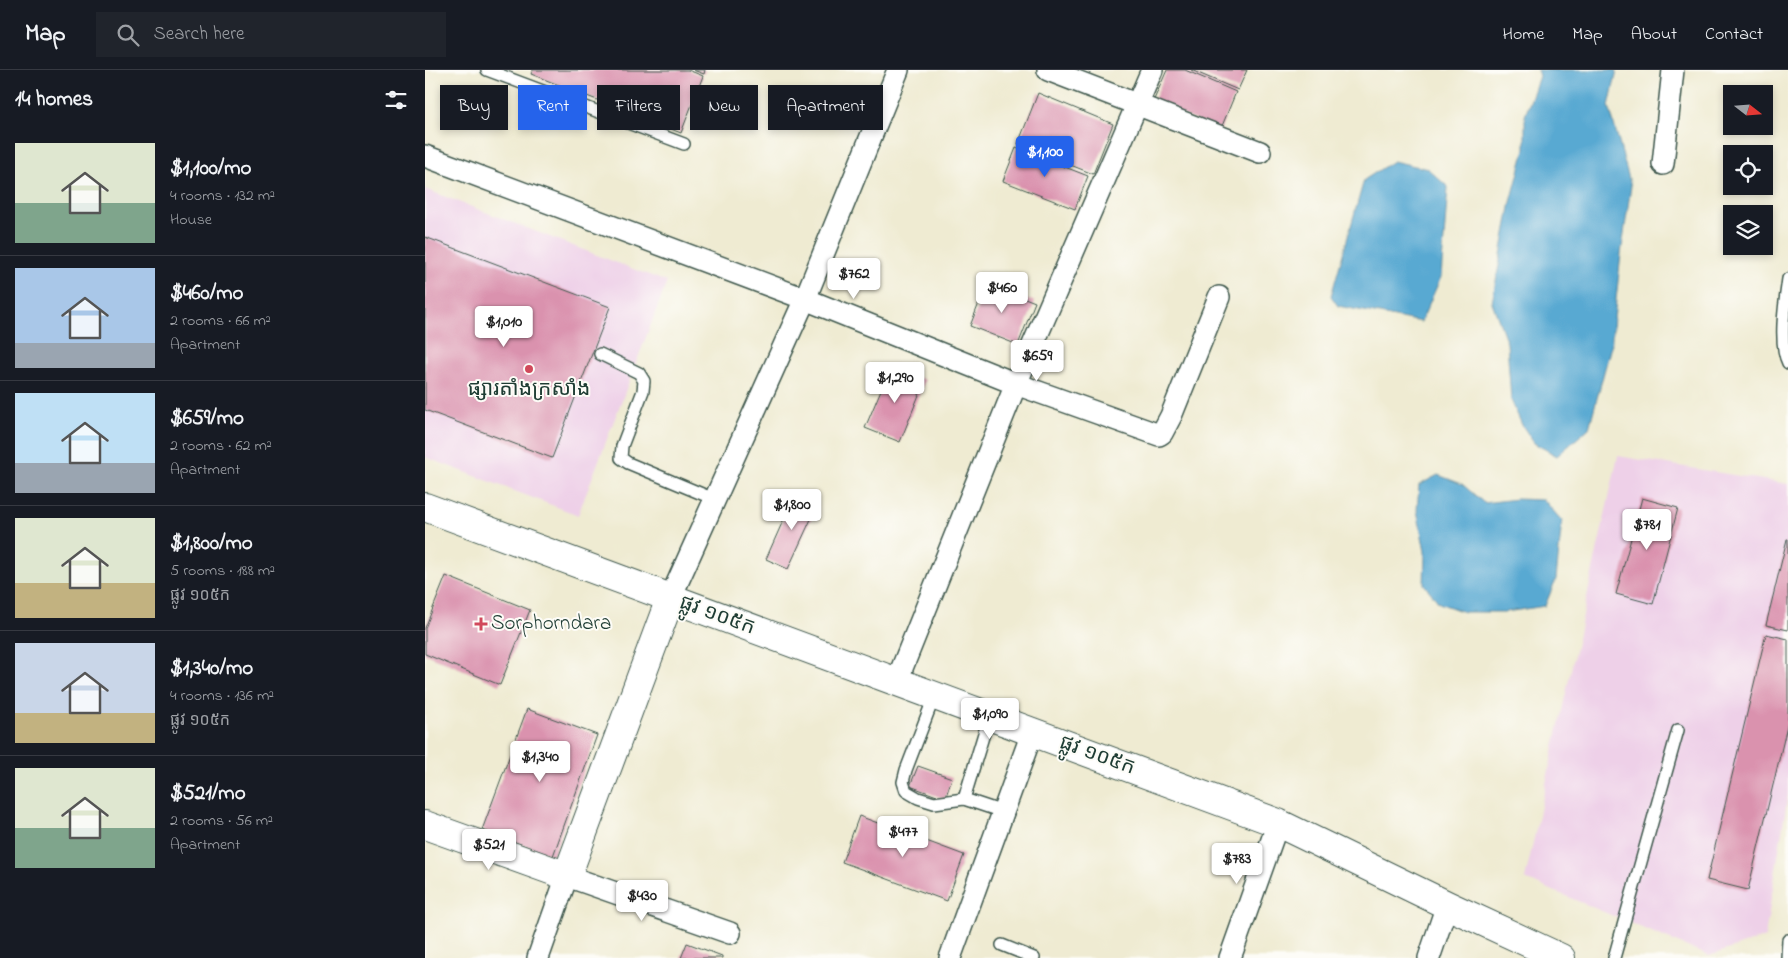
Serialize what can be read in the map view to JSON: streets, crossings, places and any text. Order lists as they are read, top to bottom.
{
  "streets": {
    "main road": ["ផ្លូវ ១០៥ក"]
  },
  "places": {
    "other": ["ផ្សារតាំងក្រសាំង"],
    "health": ["Sorphorndara"]
  },
  "north": "right",
  "page": {
    "header": "Map",
    "search": "Search here",
    "nav": [
      "Home",
      "Map",
      "About",
      "Contact"
    ],
    "heading": "14 homes",
    "chip": [
      "Buy",
      "Rent",
      "Filters",
      "New",
      "Apartment"
    ],
    "list": [
      {
        "name": "$1,100/mo",
        "note": "4 rooms · 132 m² · House"
      },
      {
        "name": "$460/mo",
        "note": "2 rooms · 66 m² · Apartment"
      },
      {
        "name": "$659/mo",
        "note": "2 rooms · 62 m² · Apartment"
      },
      {
        "name": "$1,800/mo",
        "note": "5 rooms · 188 m² · ផ្លូវ ១០៥ក"
      },
      {
        "name": "$1,340/mo",
        "note": "4 rooms · 136 m² · ផ្លូវ ១០៥ក"
      },
      {
        "name": "$521/mo",
        "note": "2 rooms · 56 m² · Apartment"
      }
    ],
    "price": [
      "$1,100",
      "$762",
      "$460",
      "$1,010",
      "$659",
      "$1,290",
      "$1,800",
      "$781",
      "$1,090",
      "$1,340",
      "$477",
      "$521",
      "$783",
      "$430"
    ]
  }
}
